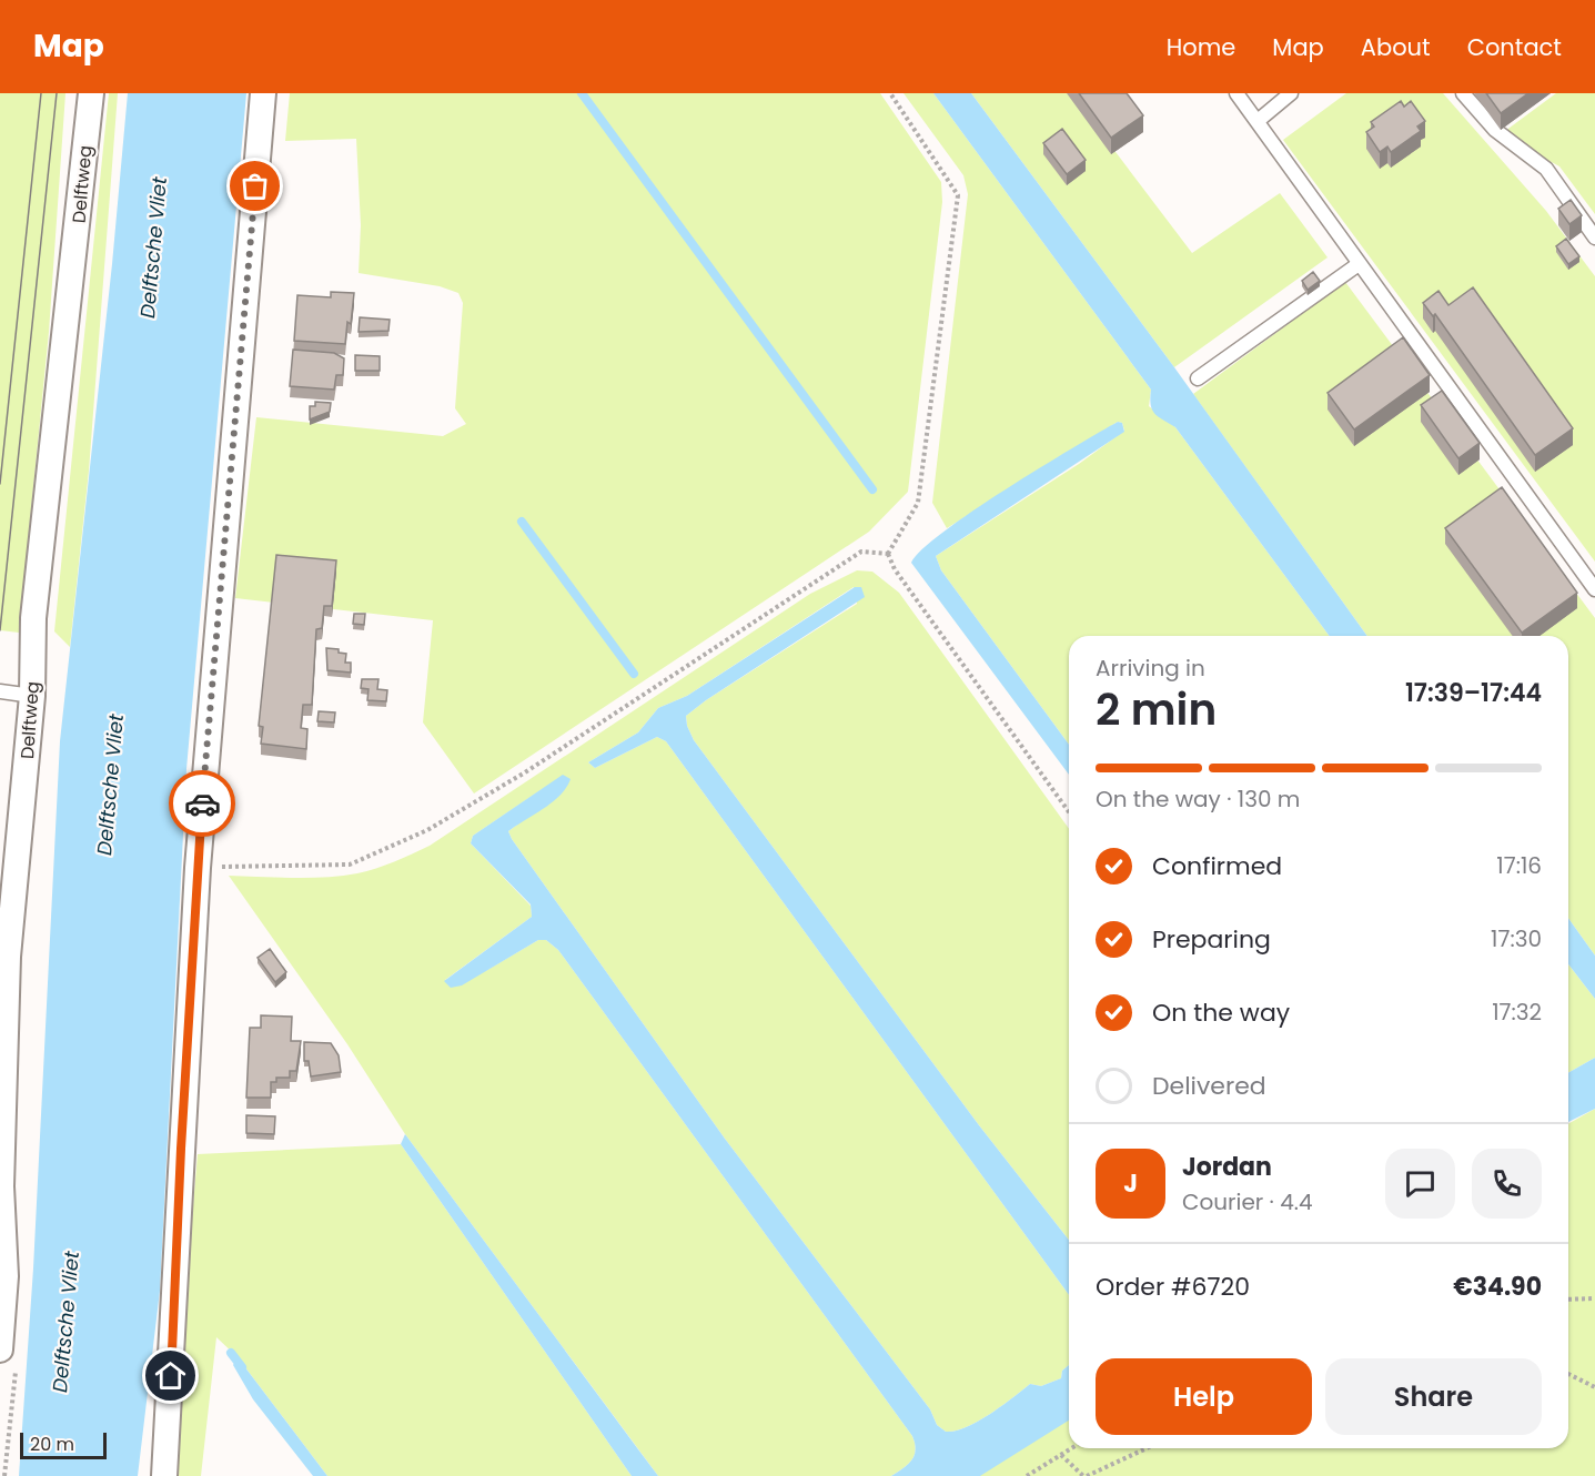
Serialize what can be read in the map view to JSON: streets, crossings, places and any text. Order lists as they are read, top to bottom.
{
  "streets": {
    "street": ["Delftweg"]
  },
  "water": ["Delftsche Vliet"],
  "scale_bar": "20 m",
  "page": {
    "header": "Map",
    "nav": [
      "Home",
      "Map",
      "About",
      "Contact"
    ],
    "heading": ["2 min", "Arriving in", "17:39–17:44"],
    "panel": [
      "Jordan",
      "Courier · 4.4",
      "Order #6720",
      "€34.90"
    ],
    "bar": "On the way · 130 m",
    "list": [
      ["Confirmed", "17:16"],
      ["Preparing", "17:30"],
      ["On the way", "17:32"],
      "Delivered"
    ],
    "round": "J",
    "buttons": ["Help", "Share"],
    "scale": "20 m"
  }
}
